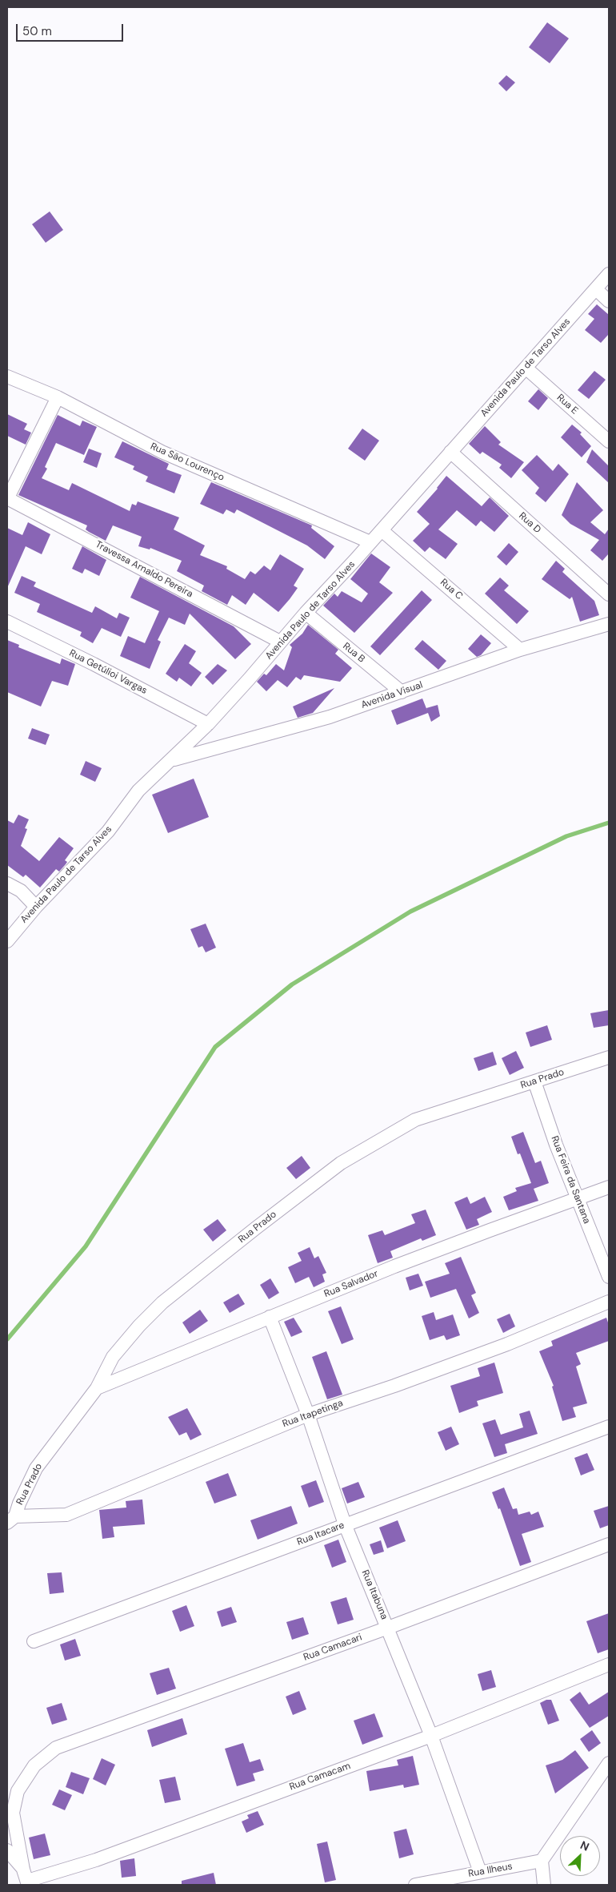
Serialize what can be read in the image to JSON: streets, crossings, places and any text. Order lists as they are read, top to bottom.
{
  "streets": {
    "street": [
      "Avenida Paulo de Tarso Alves",
      "Rua E",
      "Rua São Lourenço",
      "Rua D",
      "Travessa Arnaldo Pereira",
      "Rua C",
      "Rua B",
      "Rua Getúlioi Vargas",
      "Avenida Visual",
      "Rua Prado",
      "Rua Feira da Santana",
      "Rua Salvador",
      "Rua Itapetinga",
      "Rua Itacare",
      "Rua Itabuna",
      "Rua Camacari",
      "Rua Camacam",
      "Rua Ilheus"
    ]
  },
  "crossings": [
    ["Avenida Paulo de Tarso Alves", "Rua E"],
    ["Avenida Paulo de Tarso Alves", "Rua São Lourenço"],
    ["Avenida Paulo de Tarso Alves", "Rua D"],
    ["Avenida Paulo de Tarso Alves", "Travessa Arnaldo Pereira"],
    ["Avenida Paulo de Tarso Alves", "Rua C"],
    ["Avenida Paulo de Tarso Alves", "Rua B"],
    ["Avenida Paulo de Tarso Alves", "Rua Getúlioi Vargas"],
    ["Avenida Paulo de Tarso Alves", "Avenida Visual"],
    ["Rua C", "Avenida Visual"],
    ["Rua B", "Avenida Visual"],
    ["Rua Prado", "Rua Feira da Santana"],
    ["Rua Prado", "Rua Salvador"],
    ["Rua Prado", "Rua Itapetinga"],
    ["Rua Feira da Santana", "Rua Salvador"],
    ["Rua Salvador", "Rua Itabuna"],
    ["Rua Itapetinga", "Rua Itabuna"],
    ["Rua Itacare", "Rua Itabuna"],
    ["Rua Itabuna", "Rua Camacari"],
    ["Rua Itabuna", "Rua Camacam"],
    ["Rua Itabuna", "Rua Ilheus"],
    ["Rua Camacari", "Rua Camacam"]
  ],
  "scale_bar": "50 m",
  "north": "top right"
}
